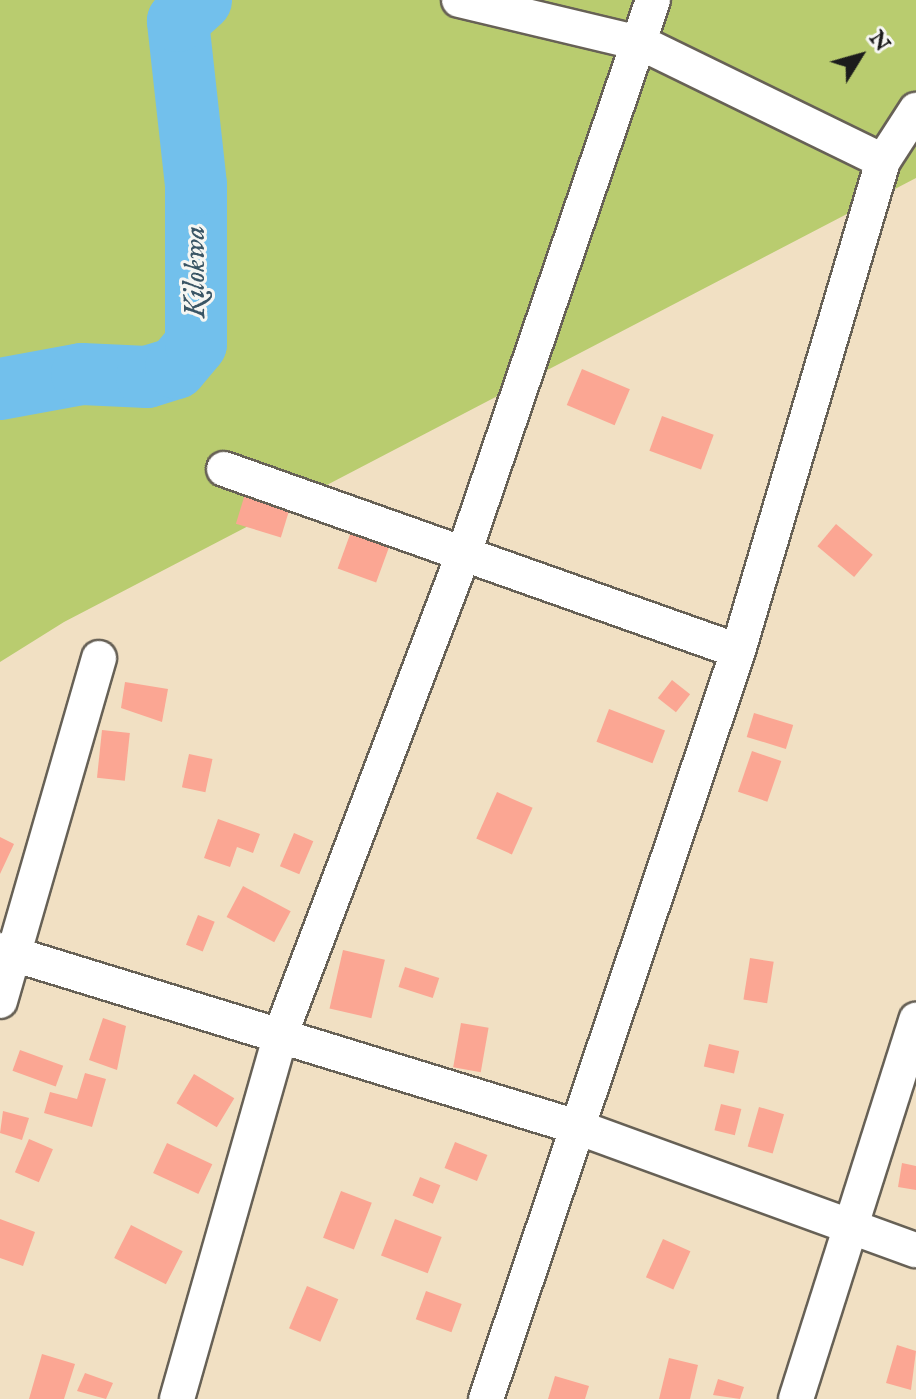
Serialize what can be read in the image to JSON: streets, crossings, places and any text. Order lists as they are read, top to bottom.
{
  "water": ["Kilokwa"],
  "north": "top right"
}
